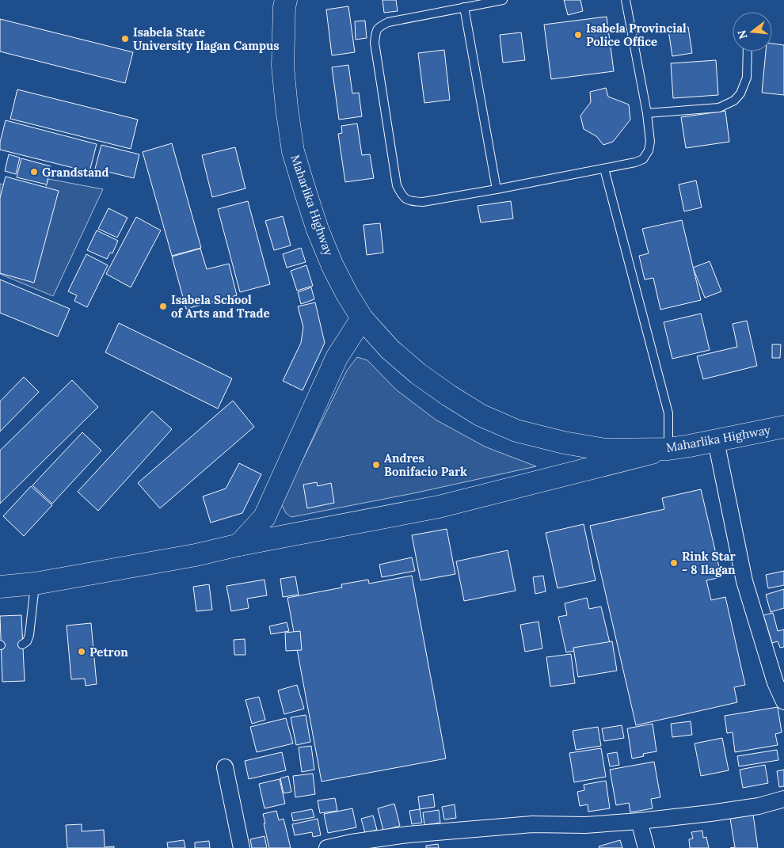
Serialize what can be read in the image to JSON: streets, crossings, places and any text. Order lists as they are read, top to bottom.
{
  "streets": {
    "main road": ["Maharlika Highway"]
  },
  "places": [
    "Isabela Provincial Police Office",
    "Isabela State University Ilagan Campus",
    "Grandstand",
    "Isabela School of Arts and Trade",
    "Andres Bonifacio Park",
    "Rink Star - 8 Ilagan",
    "Petron"
  ],
  "north": "left"
}
